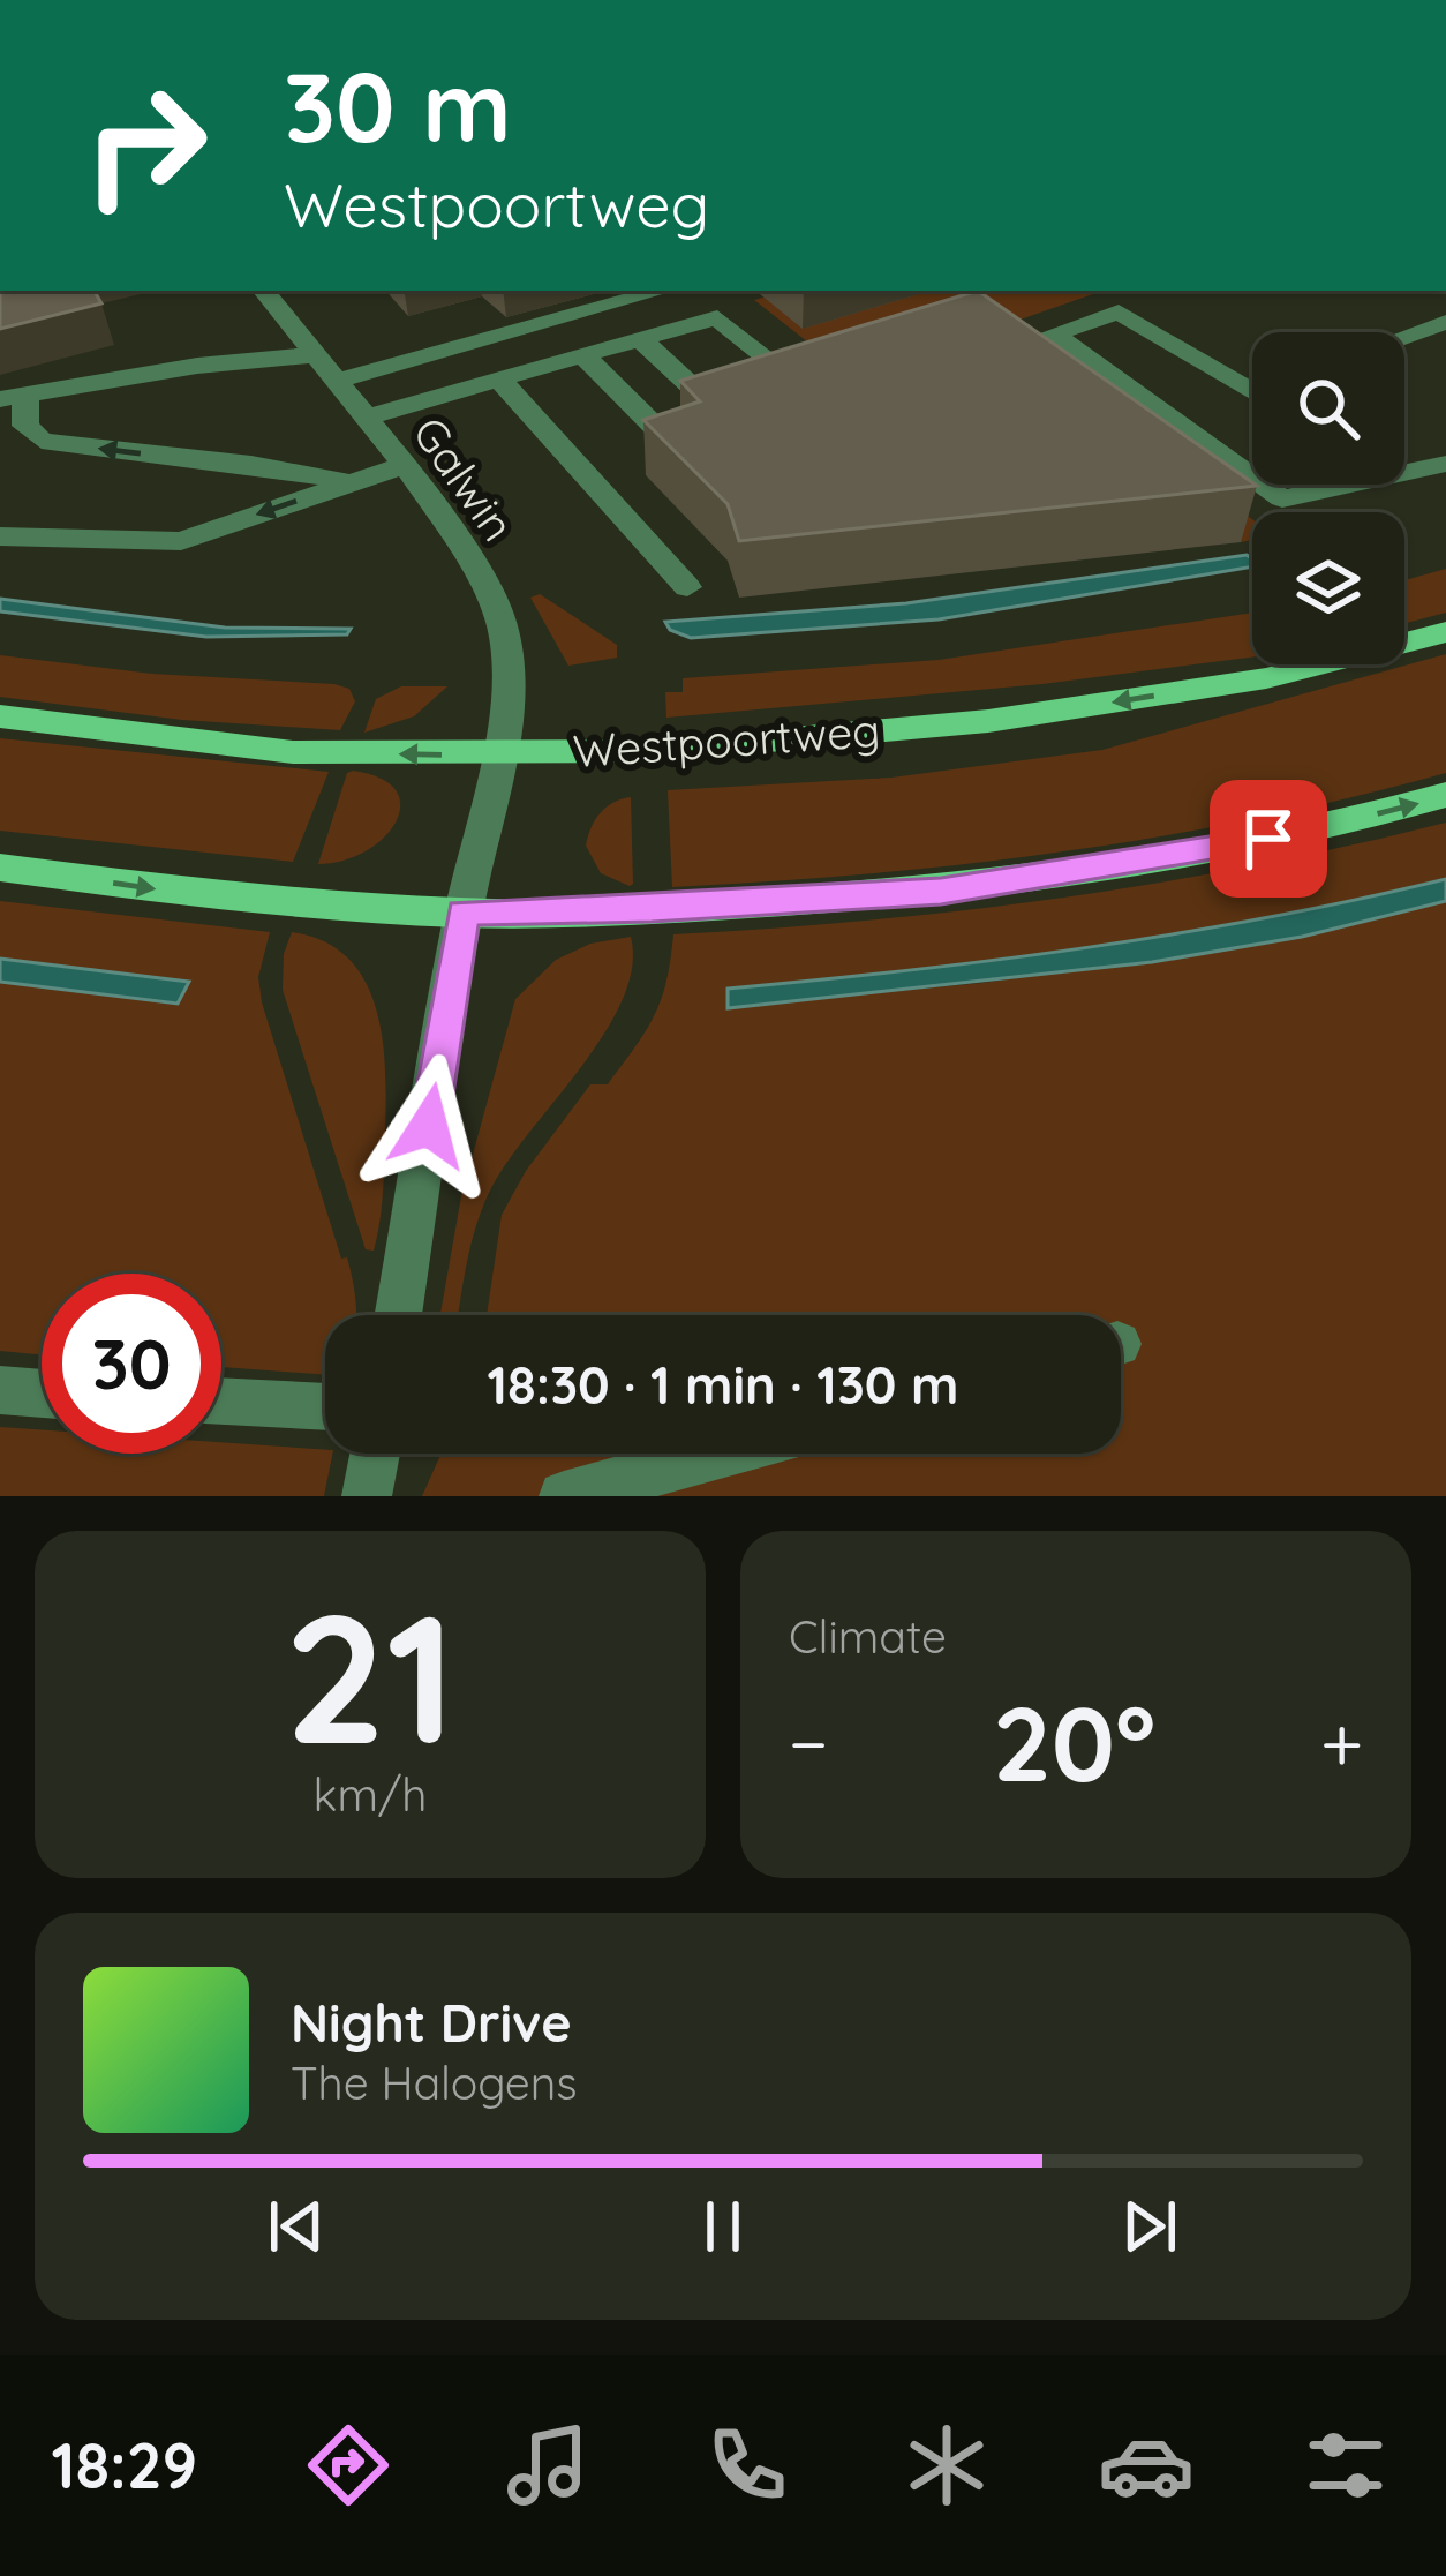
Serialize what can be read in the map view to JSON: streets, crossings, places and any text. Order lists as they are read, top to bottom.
{
  "streets": {
    "main road": ["Westpoortweg"],
    "street": ["Galwin"]
  },
  "crossings": [
    ["Galwin", "Westpoortweg"]
  ],
  "page": {
    "turn": ["30 m", "Westpoortweg"],
    "limit": "30",
    "trip": "18:30 · 1 min · 130 m",
    "tile": [
      ["21", "km/h"],
      "Climate"
    ],
    "heat": ["−", "20°", "+"],
    "song": ["Night Drive", "The Halogens"],
    "tabs": "18:29"
  }
}
